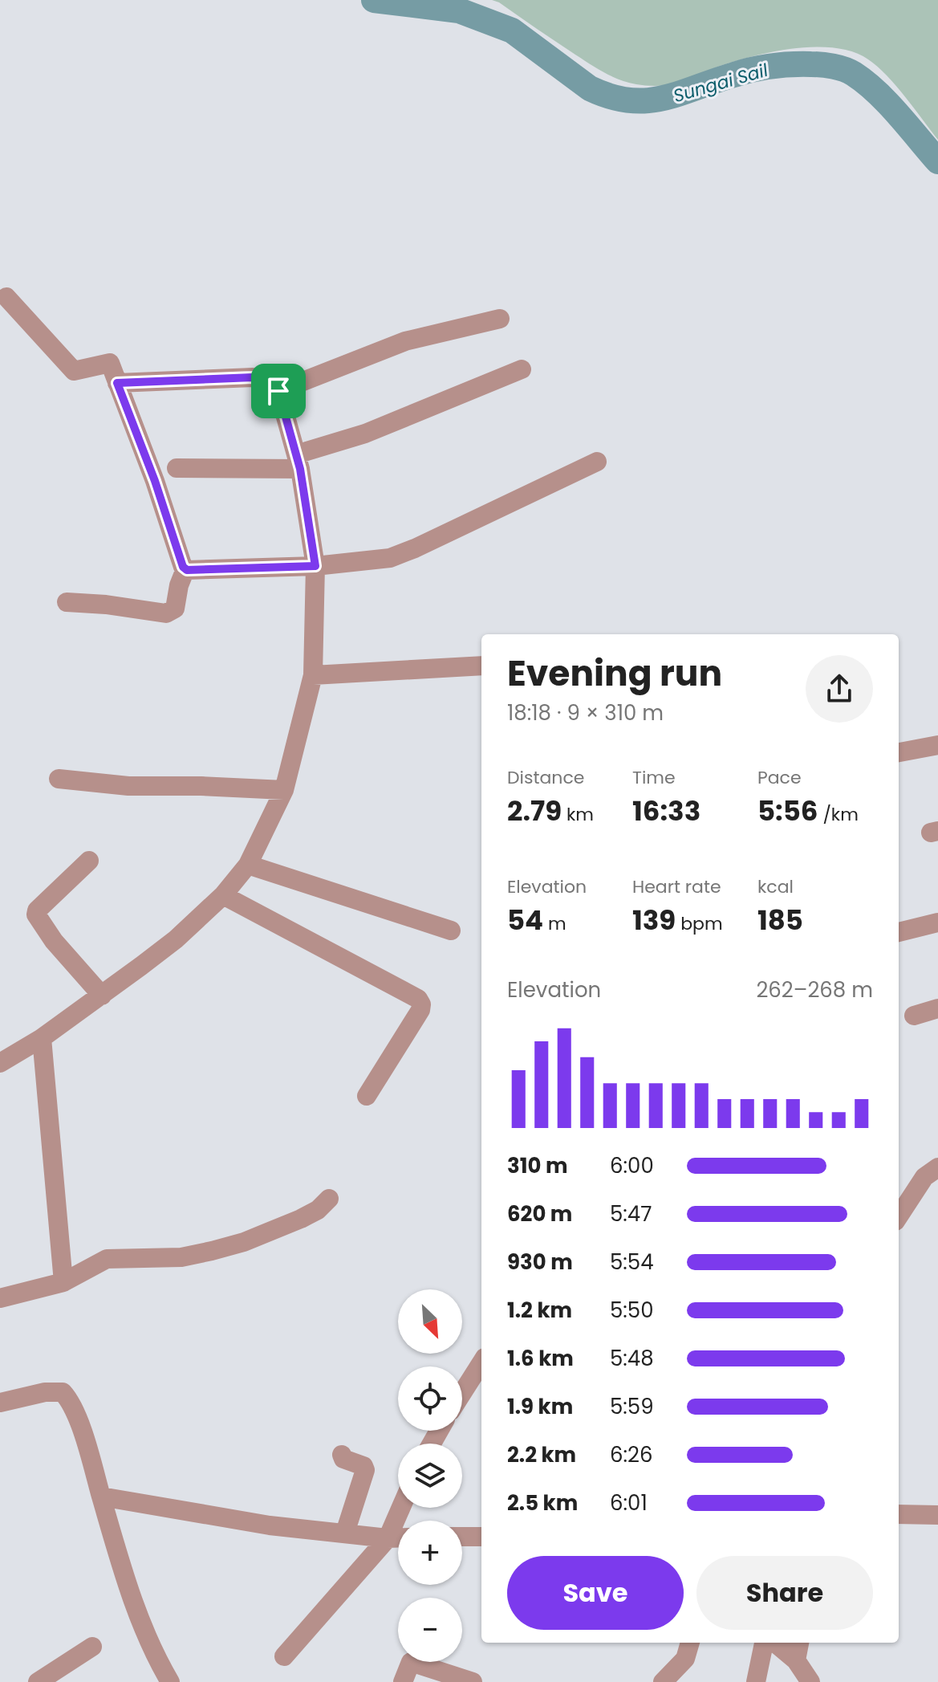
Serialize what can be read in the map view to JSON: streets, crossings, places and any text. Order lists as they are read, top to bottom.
{
  "water": ["Sungai Sail"],
  "north": "bottom right",
  "page": {
    "heading": ["Evening run", "18:18 · 9 × 310 m"],
    "stats": [
      ["Distance", "2.79 km"],
      ["Time", "16:33"],
      ["Pace", "5:56 /km"],
      ["Elevation", "54 m"],
      ["Heart rate", "139 bpm"],
      ["kcal", "185"]
    ],
    "chart": ["Elevation", "262–268 m"],
    "list": [
      {
        "name": "310 m",
        "note": "6:00"
      },
      {
        "name": "620 m",
        "note": "5:47"
      },
      {
        "name": "930 m",
        "note": "5:54"
      },
      {
        "name": "1.2 km",
        "note": "5:50"
      },
      {
        "name": "1.6 km",
        "note": "5:48"
      },
      {
        "name": "1.9 km",
        "note": "5:59"
      },
      {
        "name": "2.2 km",
        "note": "6:26"
      },
      {
        "name": "2.5 km",
        "note": "6:01"
      }
    ],
    "map_buttons": ["+", "−"],
    "buttons": ["Save", "Share"]
  }
}
